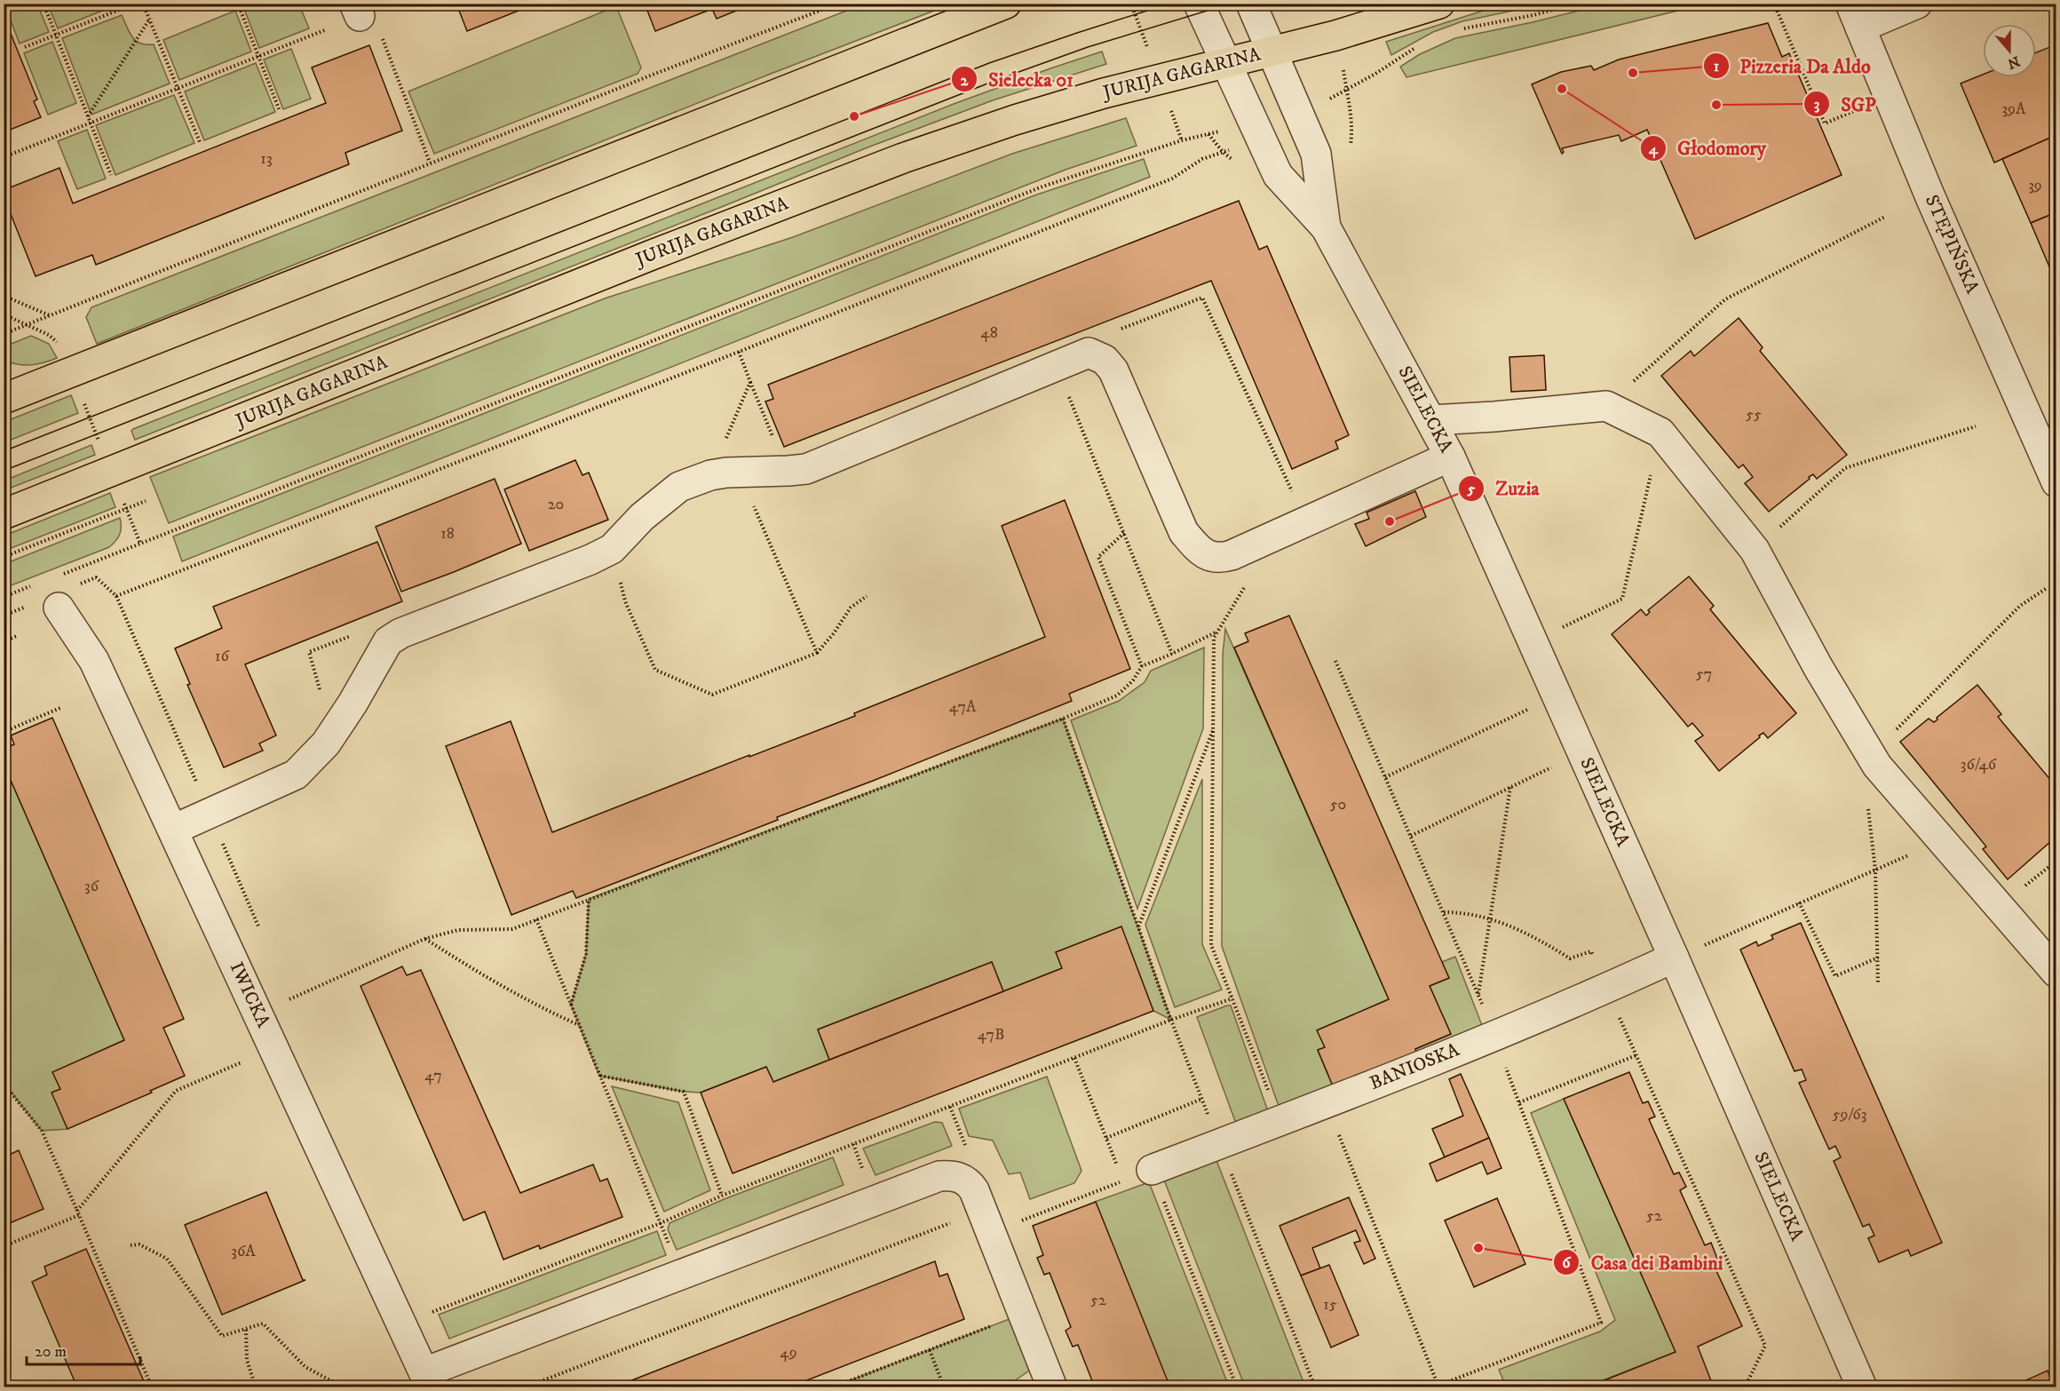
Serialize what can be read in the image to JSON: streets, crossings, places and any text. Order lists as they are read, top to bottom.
{
  "streets": {
    "main road": ["JURIJA GAGARINA"],
    "street": [
      "STĘPIŃSKA",
      "SIELECKA",
      "IWICKA",
      "BANIOSKA"
    ]
  },
  "crossings": [
    ["JURIJA GAGARINA", "SIELECKA"],
    ["SIELECKA", "BANIOSKA"]
  ],
  "places": [
    "Pizzeria Da Aldo",
    "Głodomory",
    "SGP",
    "Sielecka 01",
    "Zuzia",
    "Casa dei Bambini"
  ],
  "house_numbers": [
    "39A",
    "13",
    "39",
    "48",
    "55",
    "20",
    "18",
    "16",
    "57",
    "47A",
    "36/46",
    "50",
    "36",
    "47B",
    "47",
    "59/63",
    "52",
    "36A",
    "52",
    "15",
    "49"
  ],
  "scale_bar": "20 m",
  "north": "bottom"
}
